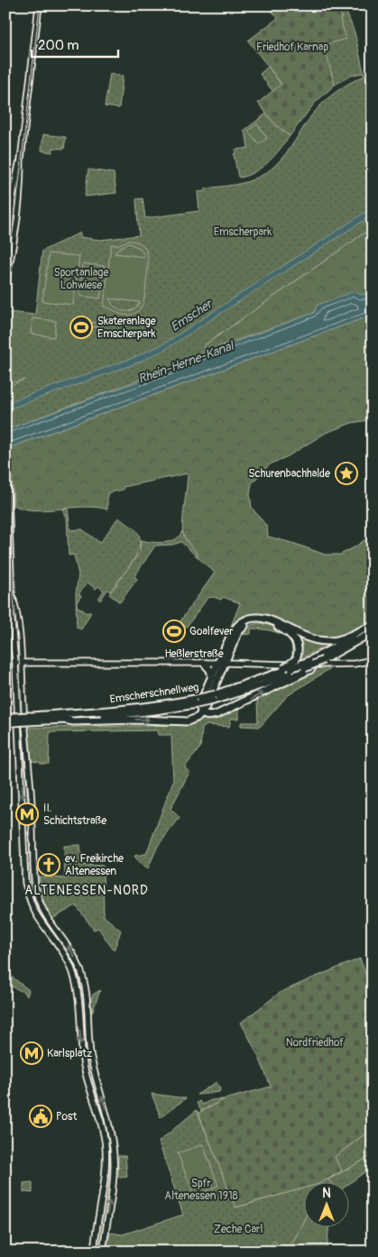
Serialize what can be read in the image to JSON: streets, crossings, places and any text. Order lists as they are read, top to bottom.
{
  "streets": {
    "highway": ["Emscherschnellweg"],
    "main road": ["Heßlerstraße"]
  },
  "districts": ["ALTENESSEN-NORD"],
  "water": ["Emscher", "Rhein-Herne-Kanal"],
  "parks": [
    "Friedhof Karnap",
    "Emscherpark",
    "Sportanlage Lohwiese",
    "Nordfriedhof",
    "Spfr Altenessen 1918",
    "Zeche Carl"
  ],
  "places": {
    "sports": ["Skateranlage Emscherpark", "Goalfever"],
    "place": ["Schurenbachhalde"],
    "metro station": ["II. Schichtstraße", "Karlsplatz"],
    "church": ["ev. Freikirche Altenessen"],
    "public building": ["Post"]
  },
  "scale_bar": "200 m",
  "north": "top"
}
